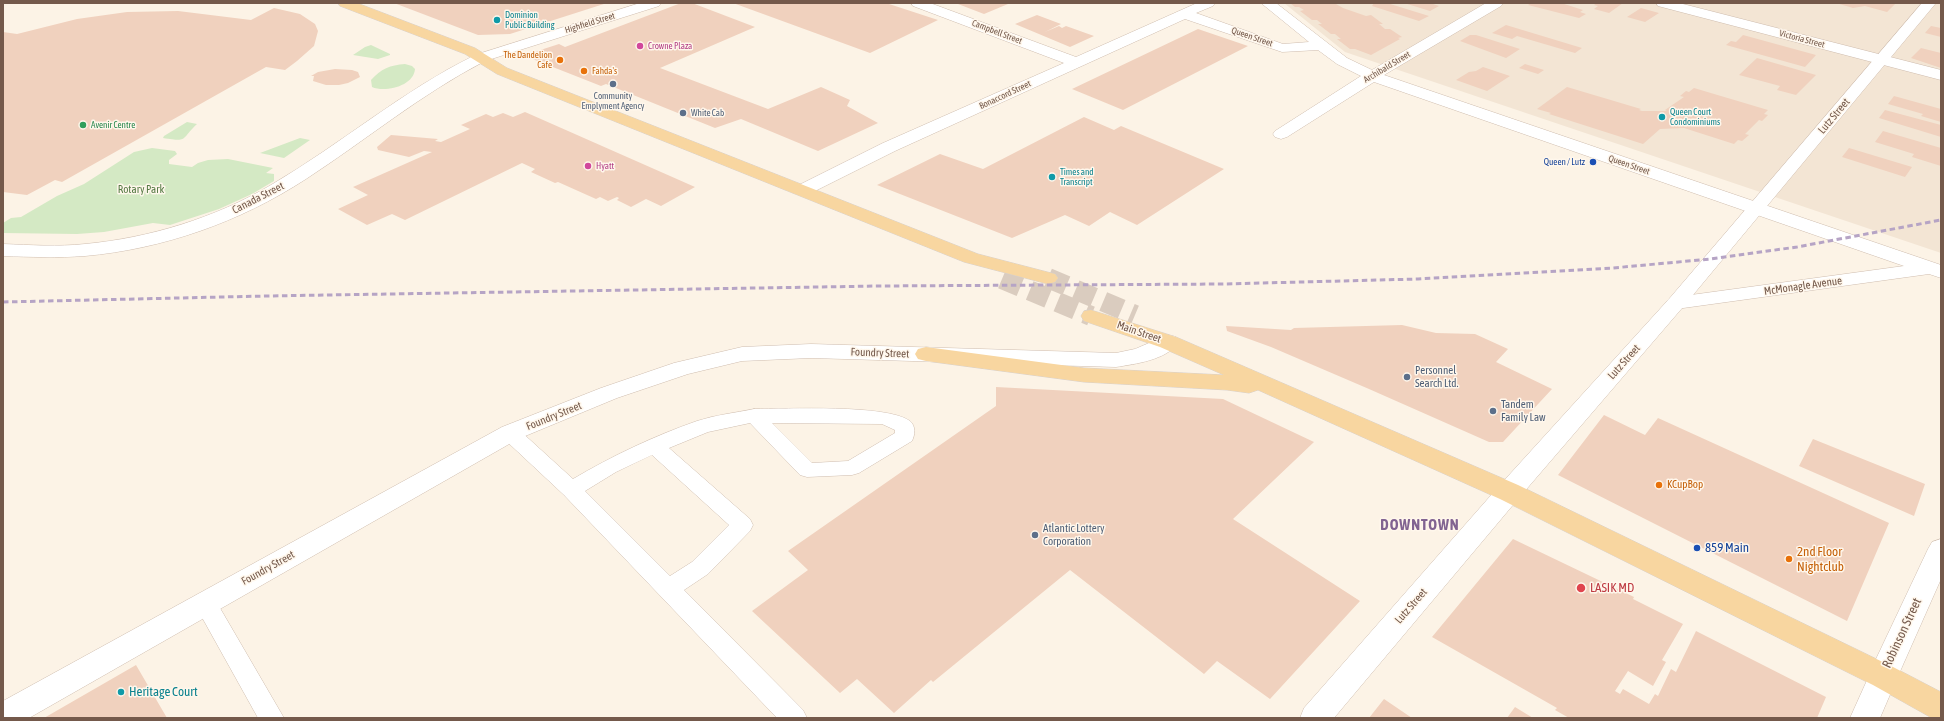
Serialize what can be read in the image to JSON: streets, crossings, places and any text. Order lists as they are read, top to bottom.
{
  "streets": {
    "main road": ["Main Street"],
    "street": [
      "Highfield Street",
      "Campbell Street",
      "Queen Street",
      "Victoria Street",
      "Archibald Street",
      "Bonaccord Street",
      "Lutz Street",
      "Canada Street",
      "McMonagle Avenue",
      "Foundry Street",
      "Robinson Street"
    ]
  },
  "crossings": [
    ["Highfield Street", "Canada Street"],
    ["Campbell Street", "Bonaccord Street"],
    ["Queen Street", "Archibald Street"],
    ["Queen Street", "Bonaccord Street"],
    ["Queen Street", "Lutz Street"],
    ["Queen Street", "McMonagle Avenue"],
    ["Victoria Street", "Lutz Street"],
    ["Lutz Street", "McMonagle Avenue"],
    ["Main Street", "Foundry Street"]
  ],
  "districts": ["DOWNTOWN"],
  "parks": ["Rotary Park"],
  "places": [
    "Dominion Public Building",
    "Crowne Plaza",
    "The Dandelion Cafe",
    "Fahda's",
    "Community Emplyment Agency",
    "White Cab",
    "Queen Court Condominiums",
    "Avenir Centre",
    "Queen / Lutz",
    "Hyatt",
    "Times and Transcript",
    "Personnel Search Ltd.",
    "Tandem Family Law",
    "KCupBop",
    "Atlantic Lottery Corporation",
    "859 Main",
    "2nd Floor Nightclub",
    "LASIK MD",
    "Heritage Court"
  ]
}
